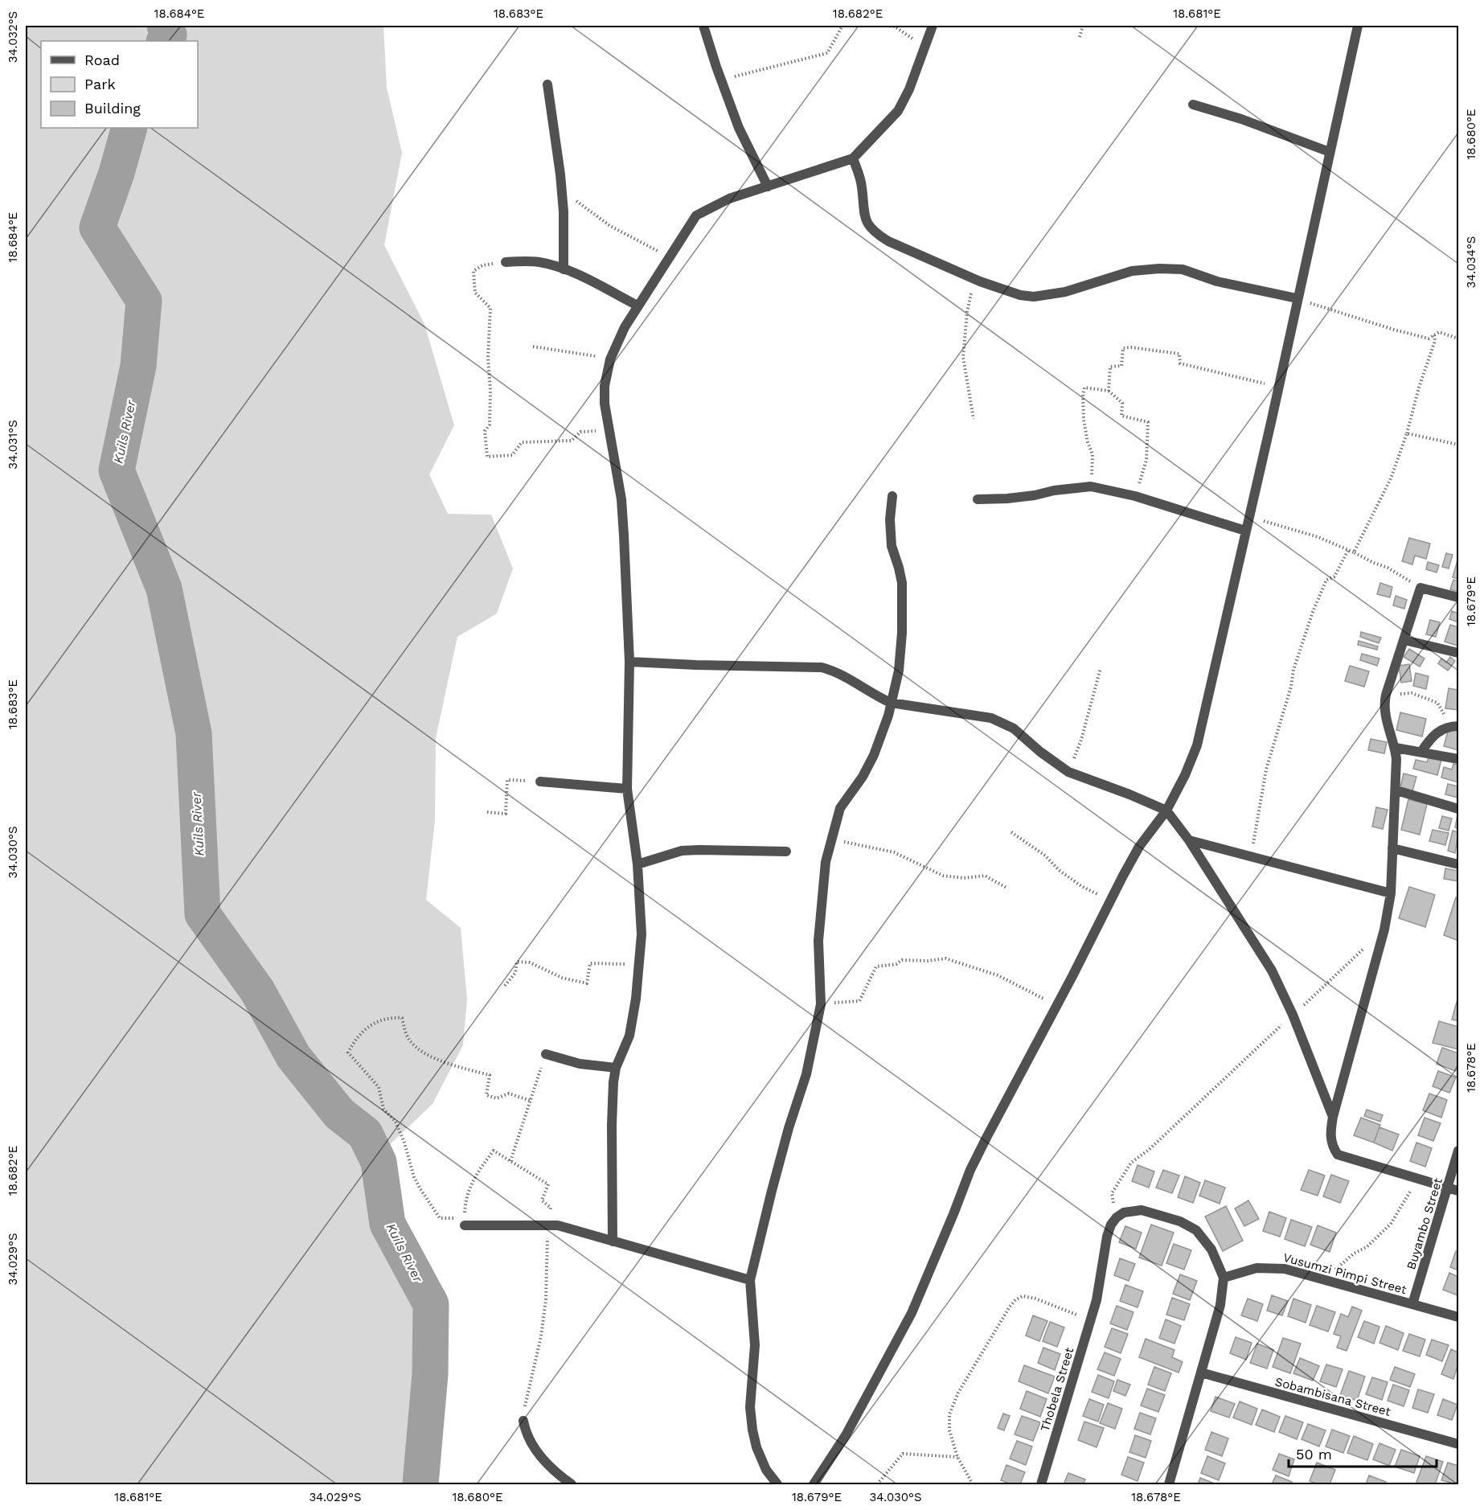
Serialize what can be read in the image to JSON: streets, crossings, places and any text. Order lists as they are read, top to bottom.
{
  "streets": {
    "street": [
      "Buyambo Street",
      "Vusumzi Pimpi Street",
      "Thobela Street",
      "Sobambisana Street"
    ]
  },
  "crossings": [
    ["Buyambo Street", "Vusumzi Pimpi Street"]
  ],
  "water": ["Kuils River"],
  "legend": ["Road", "Park", "Building"],
  "scale_bar": "50 m",
  "coordinates": [
    "18.684°E",
    "18.683°E",
    "18.682°E",
    "18.681°E",
    "34.032°S",
    "18.680°E",
    "34.034°S",
    "34.031°S",
    "18.679°E",
    "34.030°S",
    "18.678°E",
    "34.029°S"
  ]
}
